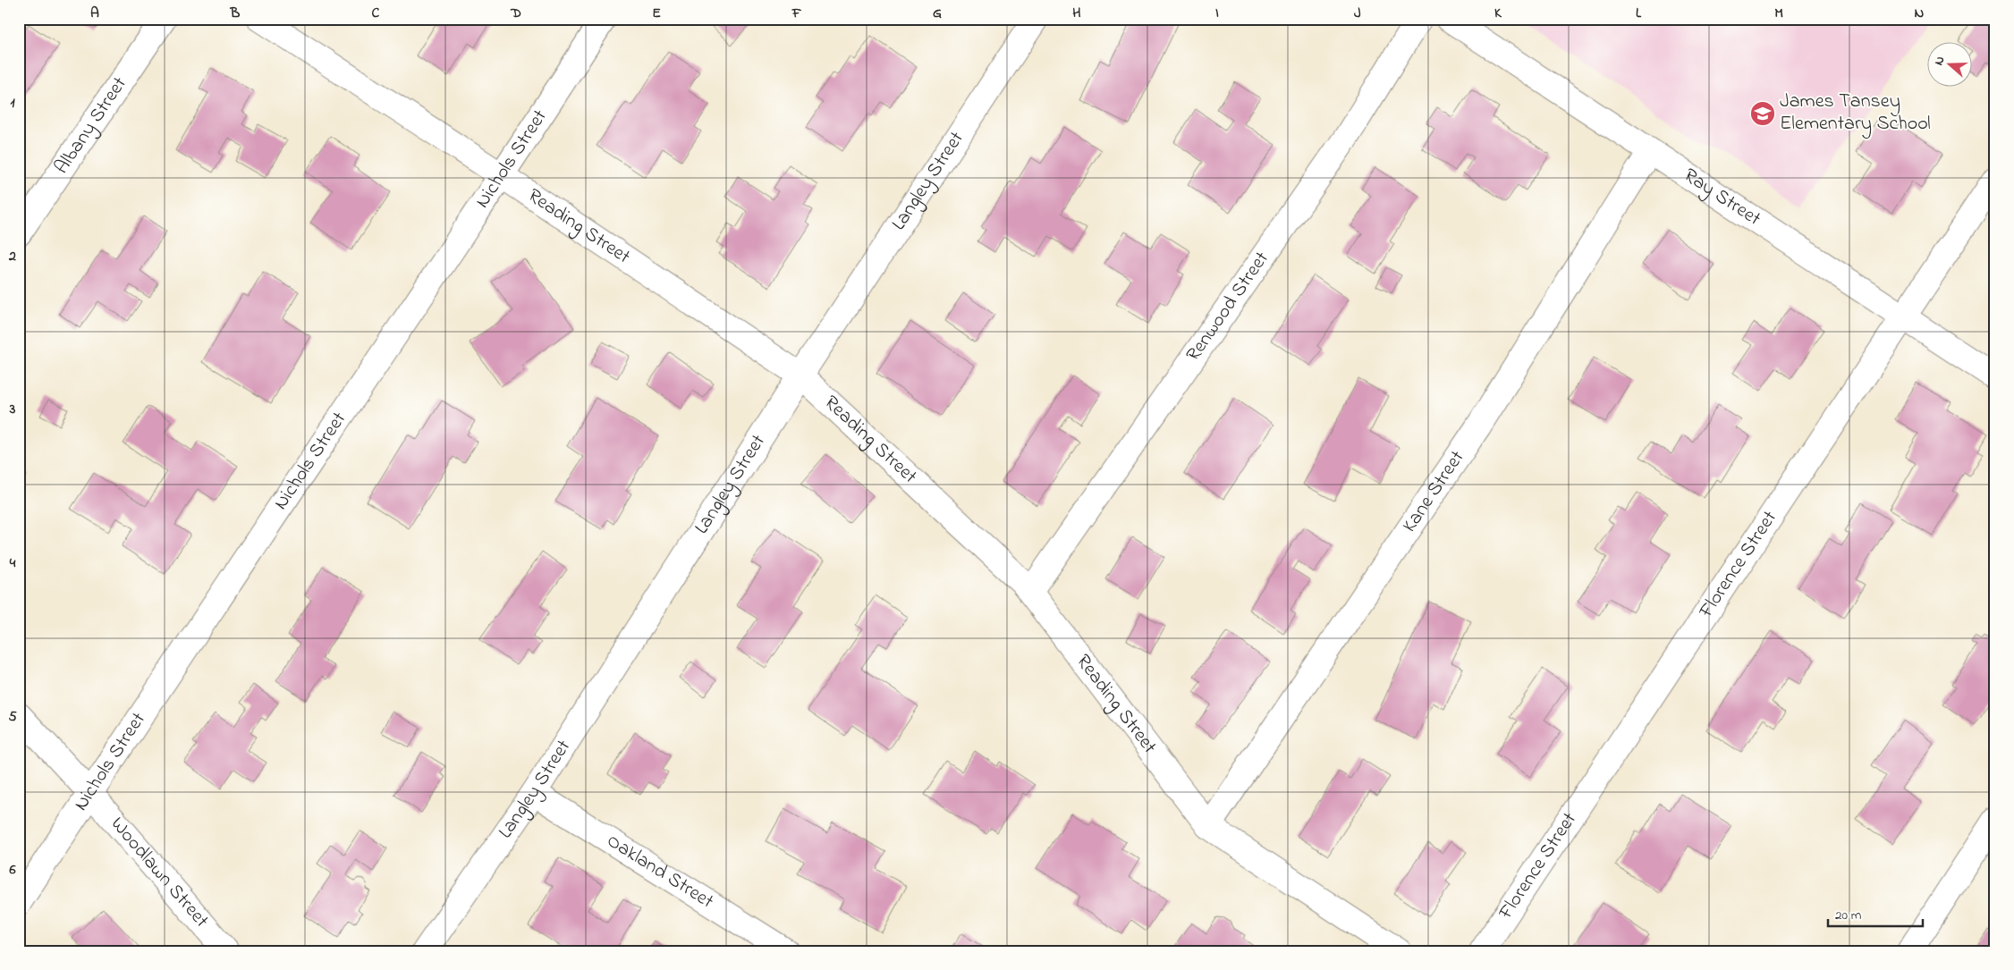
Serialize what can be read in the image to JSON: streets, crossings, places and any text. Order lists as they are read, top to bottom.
{
  "streets": {
    "street": [
      "Albany Street",
      "Nichols Street",
      "Langley Street",
      "Ray Street",
      "Reading Street",
      "Renwood Street",
      "Kane Street",
      "Florence Street",
      "Oakland Street",
      "Woodlawn Street"
    ]
  },
  "crossings": [
    ["Nichols Street", "Reading Street"],
    ["Nichols Street", "Woodlawn Street"],
    ["Langley Street", "Reading Street"],
    ["Langley Street", "Oakland Street"],
    ["Ray Street", "Kane Street"],
    ["Ray Street", "Florence Street"],
    ["Reading Street", "Renwood Street"],
    ["Reading Street", "Kane Street"]
  ],
  "places": {
    "school or university": ["James Tansey Elementary School"]
  },
  "scale_bar": "20 m",
  "north": "left",
  "grid": {
    "columns": [
      "A",
      "B",
      "C",
      "D",
      "E",
      "F",
      "G",
      "H",
      "I",
      "J",
      "K",
      "L",
      "M",
      "N"
    ],
    "rows": [
      "1",
      "2",
      "3",
      "4",
      "5",
      "6"
    ]
  }
}
